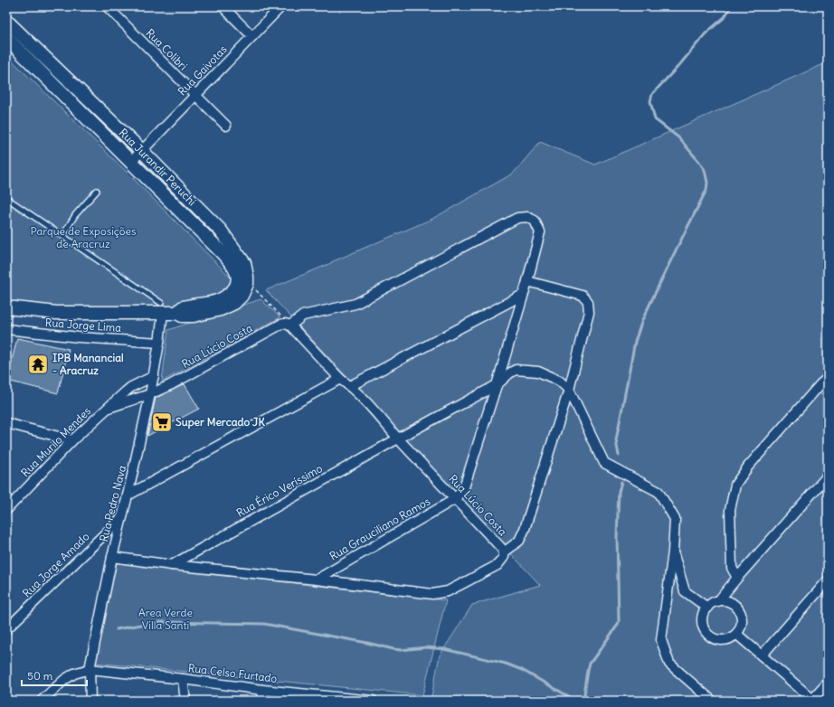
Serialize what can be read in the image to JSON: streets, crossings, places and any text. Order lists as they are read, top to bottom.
{
  "streets": {
    "street": [
      "Rua Colibri",
      "Rua Gaivotas",
      "Rua Jurandir Peruchi",
      "Rua Jorge Lima",
      "Rua Lúcio Costa",
      "Rua Murilo Mendes",
      "Rua Érico Veríssimo",
      "Rua Pedro Nava",
      "Rua Grauciliano Ramos",
      "Rua Jorge Amado",
      "Rua Celso Furtado"
    ]
  },
  "crossings": [
    ["Rua Colibri", "Rua Gaivotas"],
    ["Rua Gaivotas", "Rua Jurandir Peruchi"],
    ["Rua Jorge Lima", "Rua Pedro Nava"],
    ["Rua Lúcio Costa", "Rua Murilo Mendes"],
    ["Rua Lúcio Costa", "Rua Érico Veríssimo"],
    ["Rua Lúcio Costa", "Rua Pedro Nava"],
    ["Rua Lúcio Costa", "Rua Grauciliano Ramos"],
    ["Rua Murilo Mendes", "Rua Pedro Nava"],
    ["Rua Pedro Nava", "Rua Jorge Amado"],
    ["Rua Pedro Nava", "Rua Celso Furtado"]
  ],
  "parks": ["Parque de Exposições de Aracruz", "Area Verde Villa Santi"],
  "places": {
    "temple": ["IPB Manancial - Aracruz"],
    "supermarket": ["Super Mercado JK"]
  },
  "scale_bar": "50 m"
}
